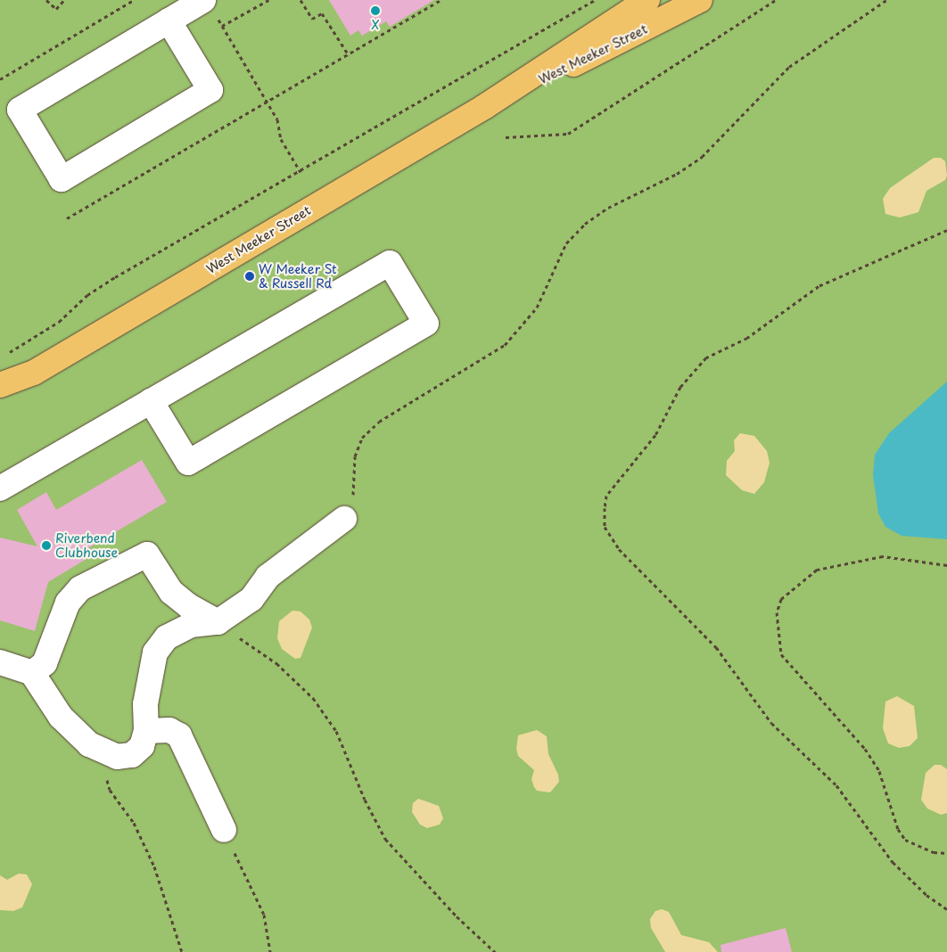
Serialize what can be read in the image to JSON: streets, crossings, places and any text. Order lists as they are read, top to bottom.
{
  "streets": {
    "main road": ["West Meeker Street"]
  },
  "places": ["X", "W Meeker St & Russell Rd", "Riverbend Clubhouse"]
}
